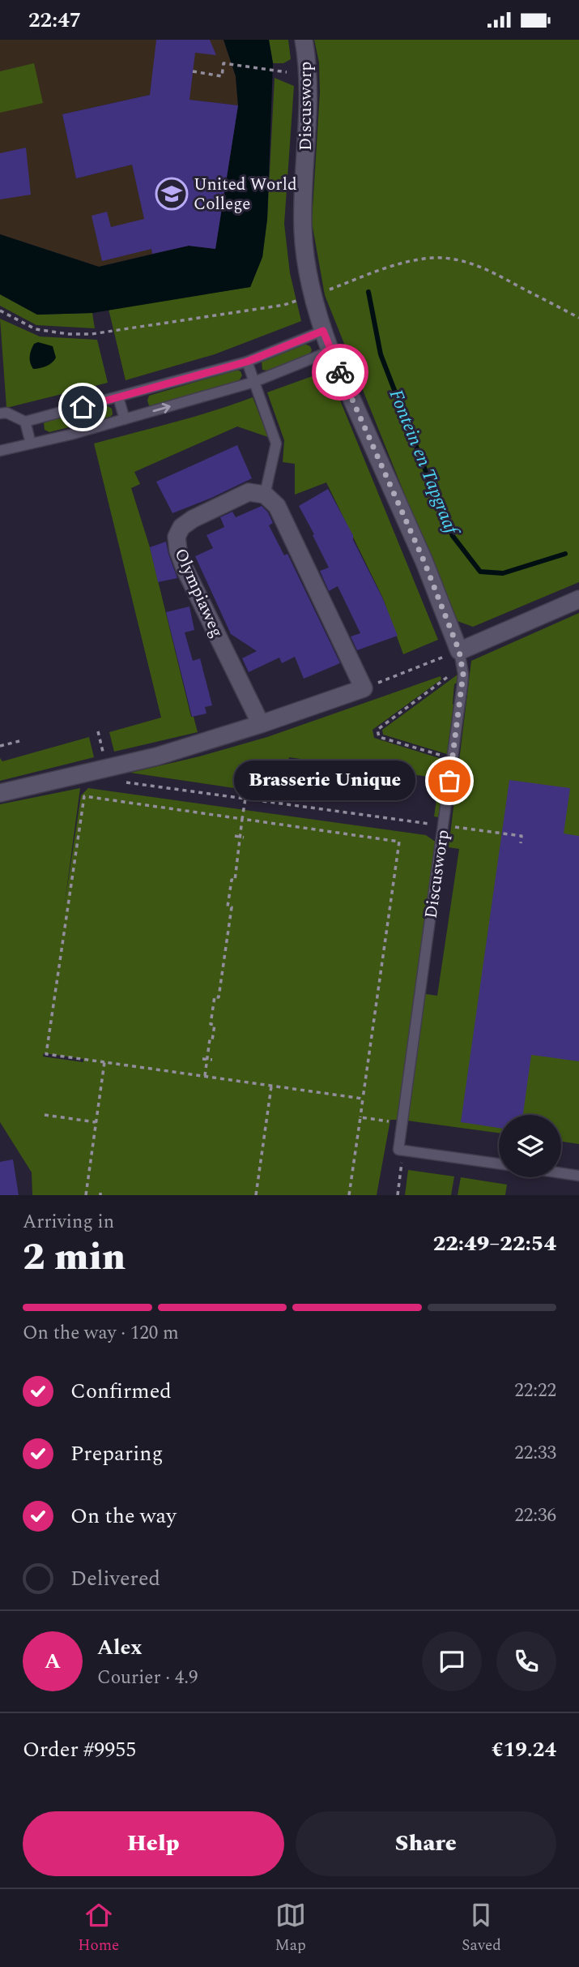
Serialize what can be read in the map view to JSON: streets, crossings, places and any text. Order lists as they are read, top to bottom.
{
  "streets": {
    "street": ["Discusworp", "Olympiaweg"]
  },
  "water": ["Fontein en Tapgraaf"],
  "places": {
    "school or university": ["United World College"],
    "other": ["Brasserie Unique"]
  },
  "page": {
    "status": "22:47",
    "bubble": "Brasserie Unique",
    "heading": ["2 min", "Arriving in", "22:49–22:54"],
    "panel": [
      "Alex",
      "Courier · 4.9",
      "Order #9955",
      "€19.24"
    ],
    "bar": "On the way · 120 m",
    "list": [
      ["Confirmed", "22:22"],
      ["Preparing", "22:33"],
      ["On the way", "22:36"],
      "Delivered"
    ],
    "round": "A",
    "buttons": ["Help", "Share"],
    "tabs": ["Home", "Map", "Saved"]
  }
}
